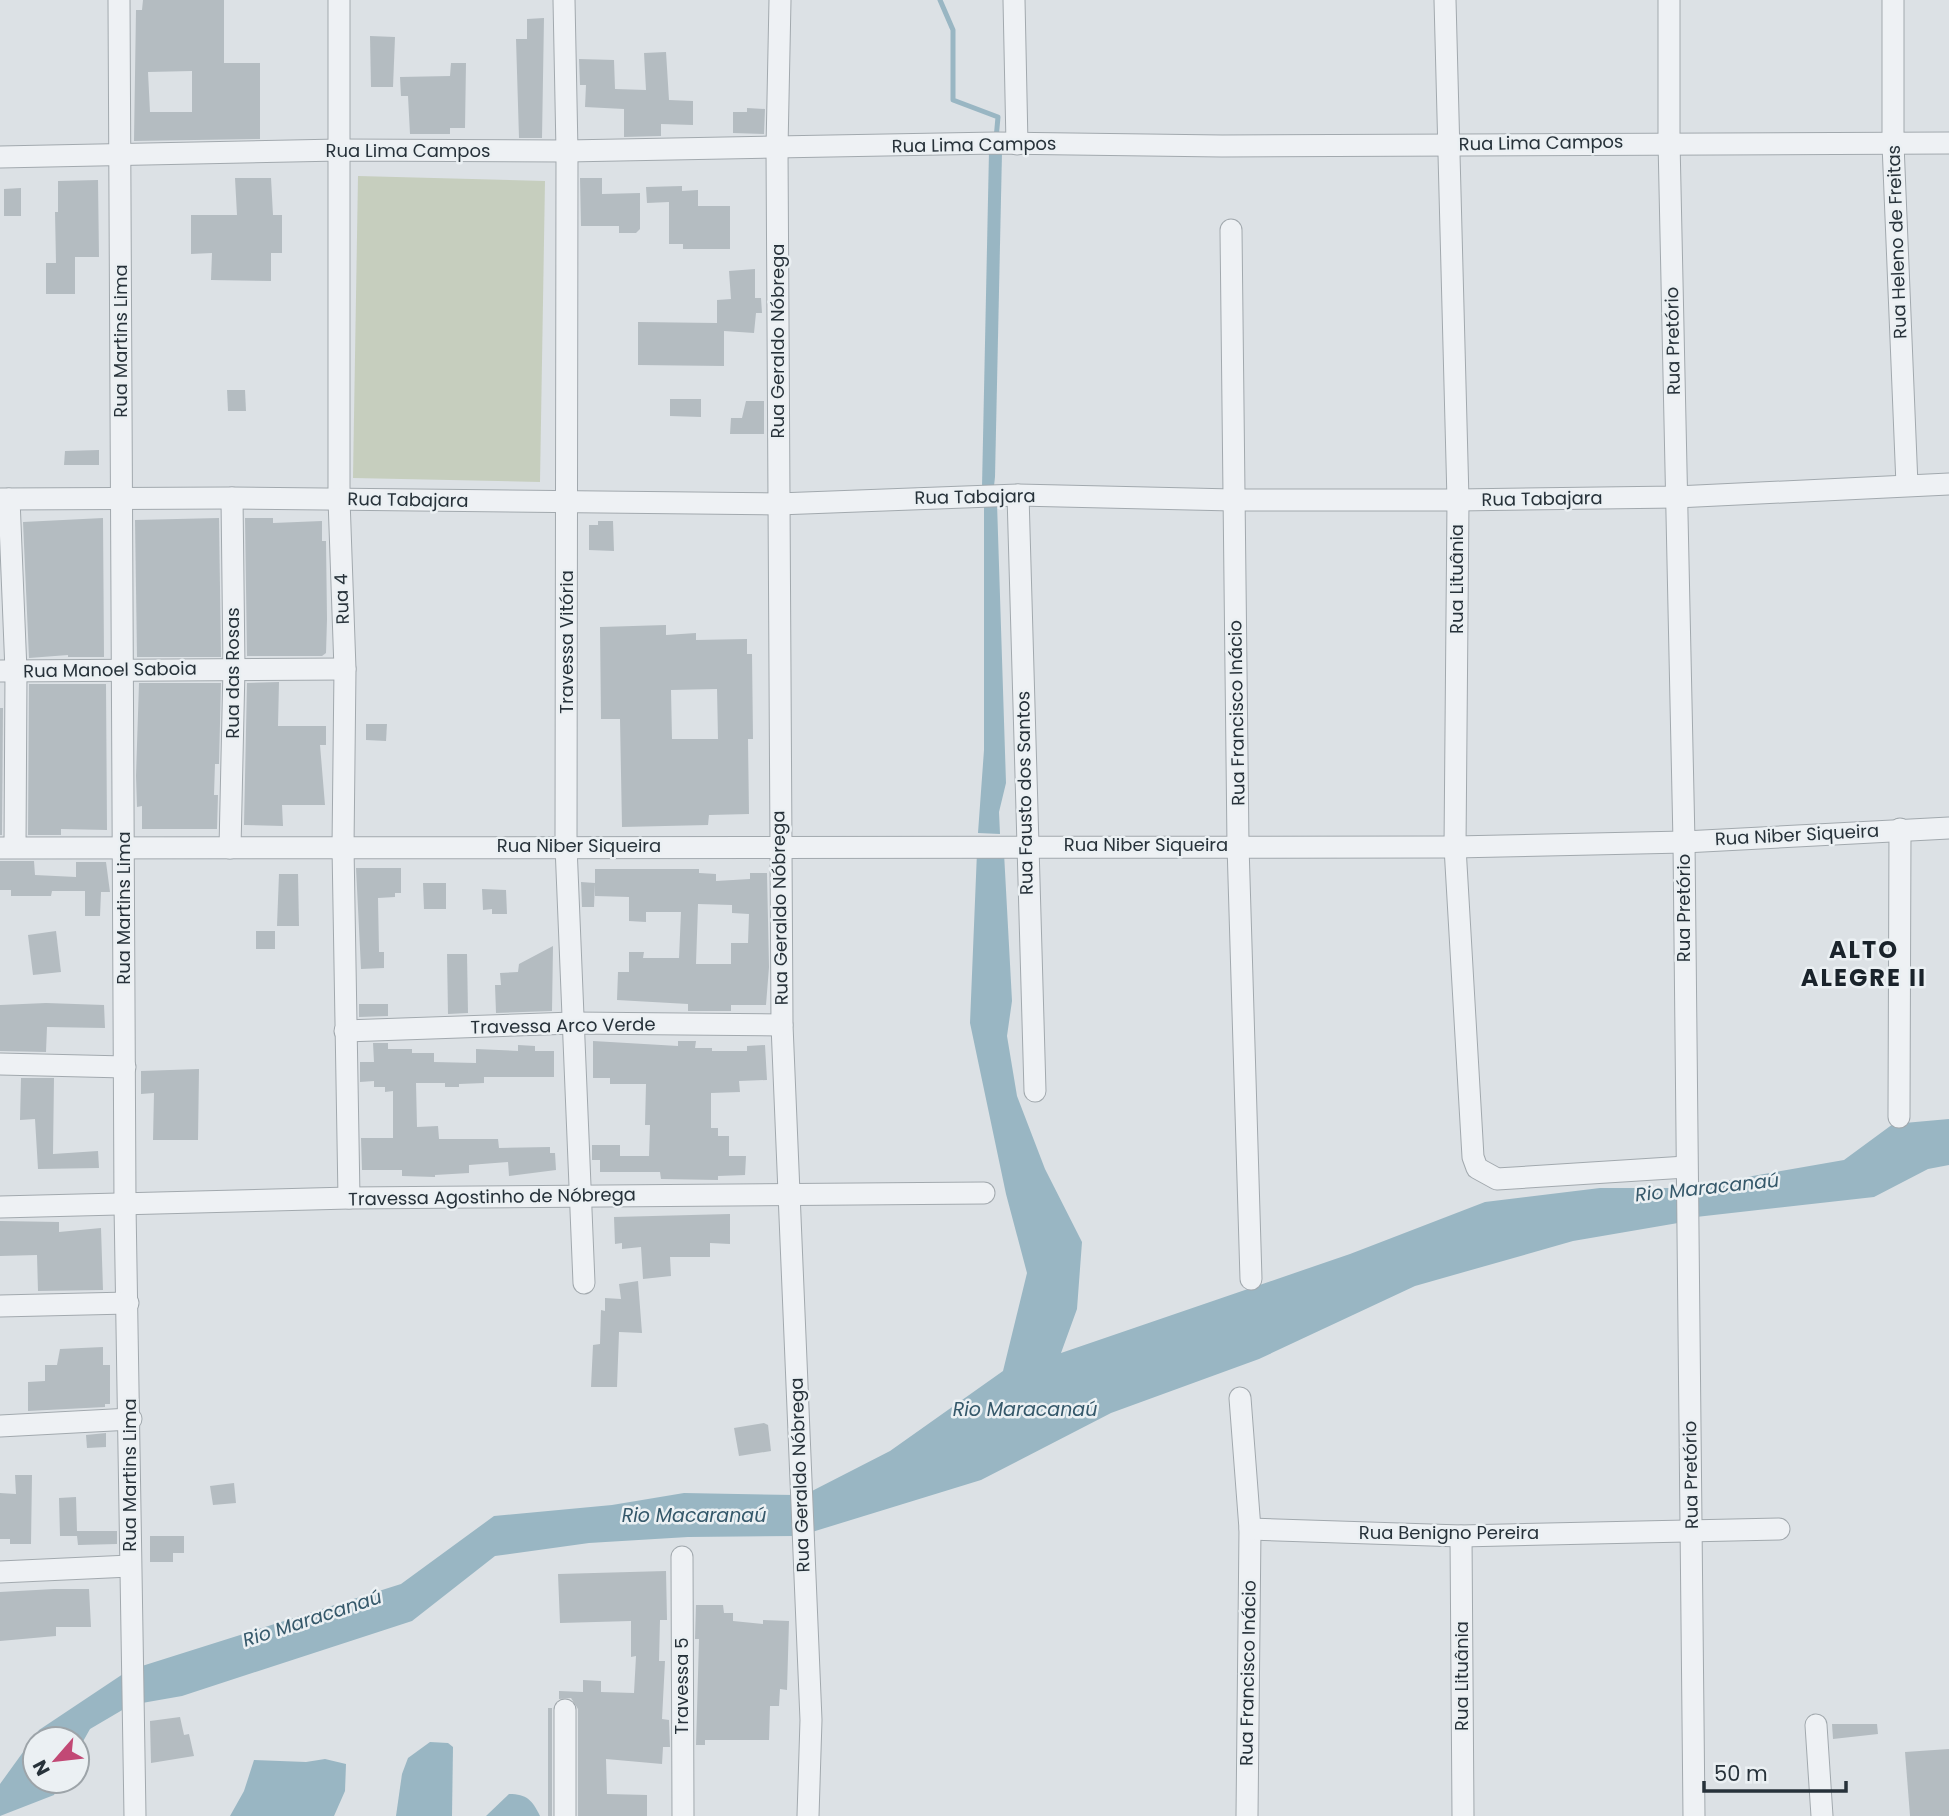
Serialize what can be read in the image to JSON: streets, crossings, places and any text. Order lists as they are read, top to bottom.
{
  "streets": {
    "street": [
      "Rua Lima Campos",
      "Rua Heleno de Freitas",
      "Rua Martins Lima",
      "Rua Geraldo Nóbrega",
      "Rua Pretório",
      "Rua Tabajara",
      "Rua Lituânia",
      "Rua 4",
      "Travessa Vitória",
      "Rua Manoel Saboia",
      "Rua das Rosas",
      "Rua Francisco Inácio",
      "Rua Fausto dos Santos",
      "Rua Niber Siqueira",
      "Travessa Arco Verde",
      "Travessa Agostinho de Nóbrega",
      "Rua Benigno Pereira",
      "Travessa 5"
    ]
  },
  "crossings": [
    ["Rua Lima Campos", "Rua Heleno de Freitas"],
    ["Rua Lima Campos", "Rua Martins Lima"],
    ["Rua Lima Campos", "Rua Geraldo Nóbrega"],
    ["Rua Lima Campos", "Rua Pretório"],
    ["Rua Lima Campos", "Rua Lituânia"],
    ["Rua Lima Campos", "Rua 4"],
    ["Rua Lima Campos", "Travessa Vitória"],
    ["Rua Heleno de Freitas", "Rua Tabajara"],
    ["Rua Martins Lima", "Rua Tabajara"],
    ["Rua Martins Lima", "Rua Manoel Saboia"],
    ["Rua Martins Lima", "Rua Niber Siqueira"],
    ["Rua Martins Lima", "Travessa Agostinho de Nóbrega"],
    ["Rua Geraldo Nóbrega", "Rua Tabajara"],
    ["Rua Geraldo Nóbrega", "Rua Niber Siqueira"],
    ["Rua Geraldo Nóbrega", "Travessa Arco Verde"],
    ["Rua Geraldo Nóbrega", "Travessa Agostinho de Nóbrega"],
    ["Rua Pretório", "Rua Tabajara"],
    ["Rua Pretório", "Rua Lituânia"],
    ["Rua Pretório", "Rua Niber Siqueira"],
    ["Rua Pretório", "Rua Benigno Pereira"],
    ["Rua Tabajara", "Rua Lituânia"],
    ["Rua Tabajara", "Rua 4"],
    ["Rua Tabajara", "Travessa Vitória"],
    ["Rua Tabajara", "Rua das Rosas"],
    ["Rua Tabajara", "Rua Francisco Inácio"],
    ["Rua Tabajara", "Rua Fausto dos Santos"],
    ["Rua Lituânia", "Rua Niber Siqueira"],
    ["Rua Lituânia", "Rua Benigno Pereira"],
    ["Rua 4", "Rua Manoel Saboia"],
    ["Rua 4", "Rua Niber Siqueira"],
    ["Rua 4", "Travessa Arco Verde"],
    ["Rua 4", "Travessa Agostinho de Nóbrega"],
    ["Travessa Vitória", "Rua Niber Siqueira"],
    ["Travessa Vitória", "Travessa Arco Verde"],
    ["Travessa Vitória", "Travessa Agostinho de Nóbrega"],
    ["Rua Manoel Saboia", "Rua das Rosas"],
    ["Rua das Rosas", "Rua Niber Siqueira"],
    ["Rua Francisco Inácio", "Rua Niber Siqueira"],
    ["Rua Francisco Inácio", "Rua Benigno Pereira"],
    ["Rua Fausto dos Santos", "Rua Niber Siqueira"]
  ],
  "districts": ["ALTO ALEGRE II"],
  "water": ["Rio Maracanaú", "Rio Macaranaú"],
  "scale_bar": "50 m",
  "north": "bottom left"
}
